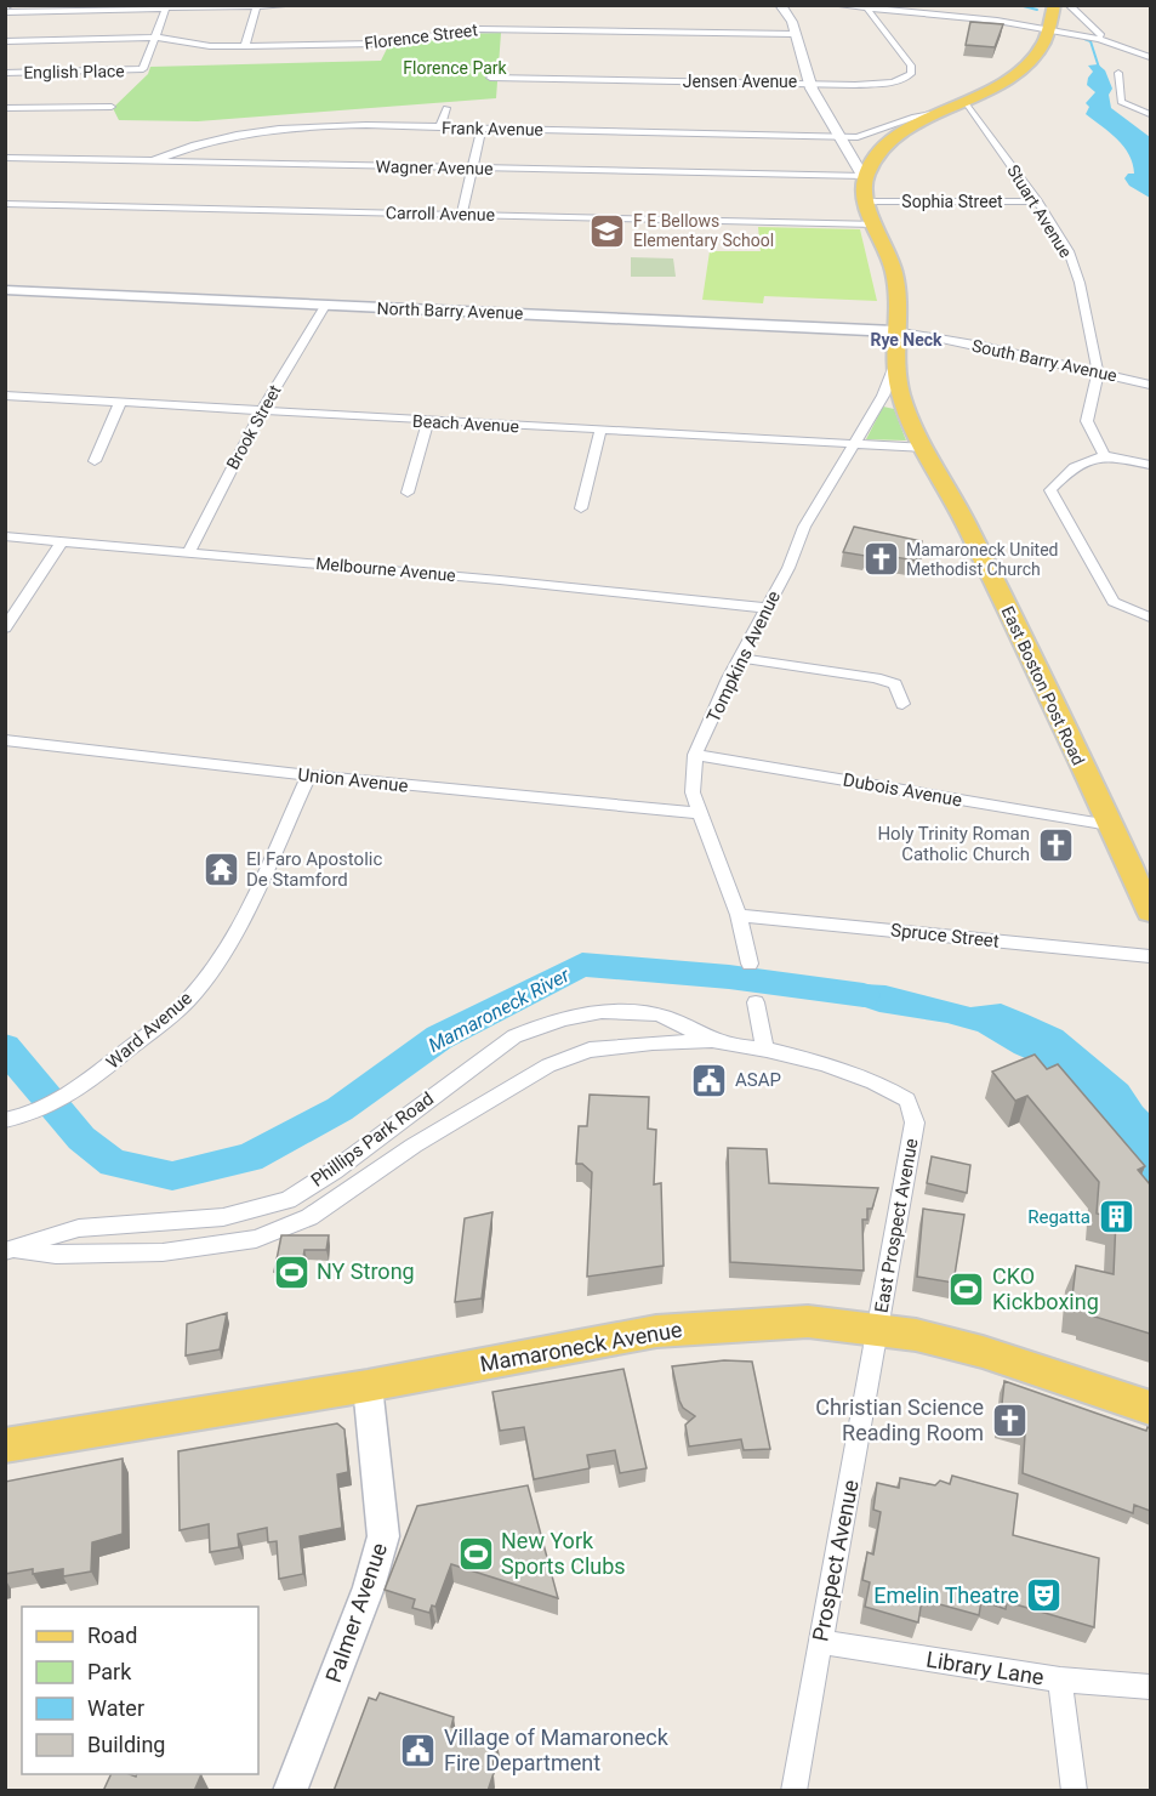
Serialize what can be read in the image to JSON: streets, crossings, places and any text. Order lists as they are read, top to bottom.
{
  "streets": {
    "main road": ["East Boston Post Road", "Mamaroneck Avenue"],
    "street": [
      "Florence Street",
      "English Place",
      "Jensen Avenue",
      "Frank Avenue",
      "Wagner Avenue",
      "Sophia Street",
      "Stuart Avenue",
      "Carroll Avenue",
      "North Barry Avenue",
      "South Barry Avenue",
      "Beach Avenue",
      "Brook Street",
      "Melbourne Avenue",
      "Tompkins Avenue",
      "Union Avenue",
      "Dubois Avenue",
      "Spruce Street",
      "Ward Avenue",
      "Phillips Park Road",
      "East Prospect Avenue",
      "Prospect Avenue",
      "Palmer Avenue",
      "Library Lane"
    ]
  },
  "crossings": [
    ["Florence Street", "English Place"],
    ["Frank Avenue", "Wagner Avenue"],
    ["Wagner Avenue", "East Boston Post Road"],
    ["Sophia Street", "Stuart Avenue"],
    ["Sophia Street", "East Boston Post Road"],
    ["Stuart Avenue", "South Barry Avenue"],
    ["Carroll Avenue", "East Boston Post Road"],
    ["North Barry Avenue", "South Barry Avenue"],
    ["North Barry Avenue", "Brook Street"],
    ["North Barry Avenue", "East Boston Post Road"],
    ["South Barry Avenue", "East Boston Post Road"],
    ["Beach Avenue", "Brook Street"],
    ["Beach Avenue", "Tompkins Avenue"],
    ["Beach Avenue", "East Boston Post Road"],
    ["Brook Street", "Melbourne Avenue"],
    ["Melbourne Avenue", "Tompkins Avenue"],
    ["Tompkins Avenue", "East Boston Post Road"],
    ["Tompkins Avenue", "Union Avenue"],
    ["Tompkins Avenue", "Dubois Avenue"],
    ["Tompkins Avenue", "Spruce Street"],
    ["East Boston Post Road", "Dubois Avenue"],
    ["Union Avenue", "Ward Avenue"],
    ["Phillips Park Road", "East Prospect Avenue"],
    ["East Prospect Avenue", "Mamaroneck Avenue"],
    ["East Prospect Avenue", "Prospect Avenue"],
    ["Mamaroneck Avenue", "Prospect Avenue"],
    ["Mamaroneck Avenue", "Palmer Avenue"],
    ["Prospect Avenue", "Library Lane"]
  ],
  "districts": ["Rye Neck"],
  "water": ["Mamaroneck River"],
  "parks": ["Florence Park"],
  "places": {
    "school or university": ["F E Bellows Elementary School"],
    "church": ["Mamaroneck United Methodist Church", "Holy Trinity Roman Catholic Church", "Christian Science Reading Room"],
    "temple": ["El Faro Apostolic De Stamford"],
    "public building": ["ASAP", "Village of Mamaroneck Fire Department"],
    "building": ["Regatta"],
    "sports": ["NY Strong", "CKO Kickboxing", "New York Sports Clubs"],
    "theatre": ["Emelin Theatre"]
  },
  "legend": [
    "Road",
    "Park",
    "Water",
    "Building"
  ]
}
